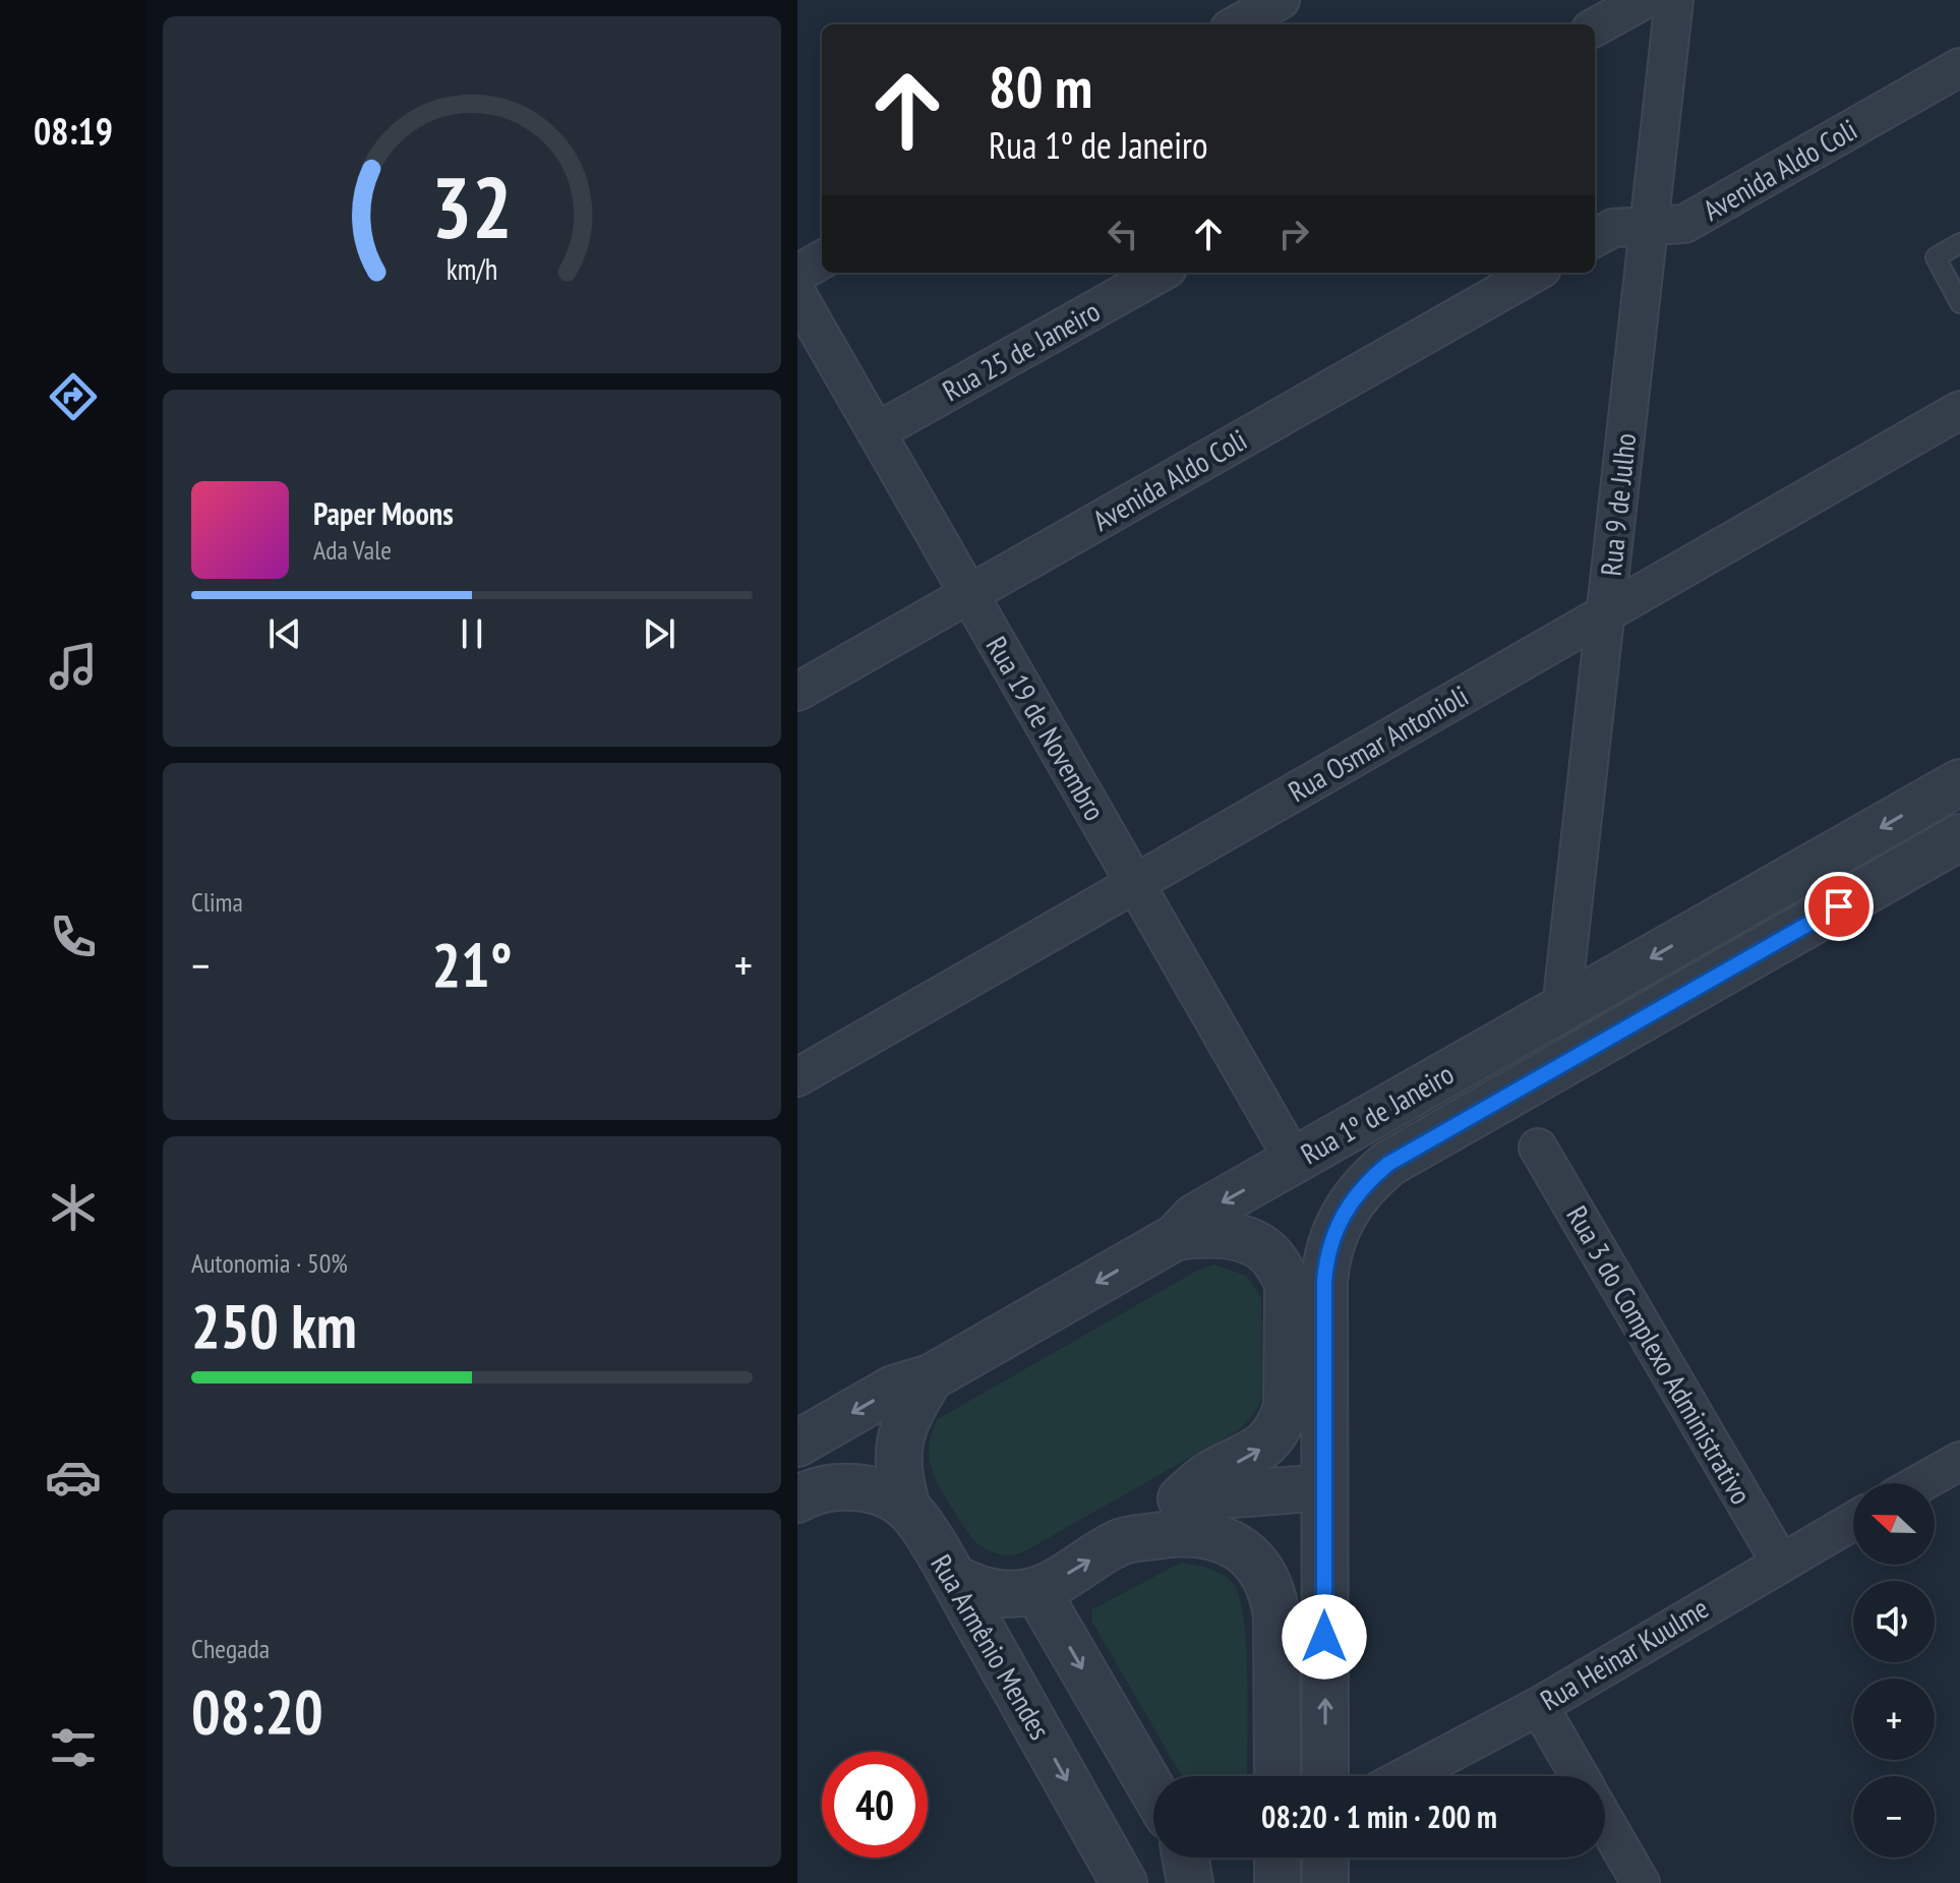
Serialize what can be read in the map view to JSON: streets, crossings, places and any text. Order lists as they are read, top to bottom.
{
  "streets": {
    "street": [
      "Avenida Aldo Coli",
      "Rua 25 de Janeiro",
      "Rua 9 de Julho",
      "Rua 19 de Novembro",
      "Rua Osmar Antonioli",
      "Rua 1º de Janeiro",
      "Rua 3 do Complexo Administrativo",
      "Rua Armênio Mendes",
      "Rua Heinar Kuulme"
    ]
  },
  "crossings": [
    ["Avenida Aldo Coli", "Rua 9 de Julho"],
    ["Avenida Aldo Coli", "Rua 19 de Novembro"],
    ["Rua 25 de Janeiro", "Rua 19 de Novembro"],
    ["Rua 9 de Julho", "Rua Osmar Antonioli"],
    ["Rua 9 de Julho", "Rua 1º de Janeiro"],
    ["Rua 19 de Novembro", "Rua Osmar Antonioli"],
    ["Rua 19 de Novembro", "Rua 1º de Janeiro"],
    ["Rua 3 do Complexo Administrativo", "Rua Heinar Kuulme"]
  ],
  "north": "left",
  "page": {
    "tabs": "08:19",
    "turn": ["80 m", "Rua 1º de Janeiro"],
    "song": ["Paper Moons", "Ada Vale"],
    "tile": [
      "Clima",
      ["Autonomia · 50%", "250 km"],
      ["Chegada", "08:20"]
    ],
    "heat": ["−", "21°", "+"],
    "map_buttons": ["+", "−"],
    "limit": "40",
    "trip": "08:20 · 1 min · 200 m",
    "gauge": ["32", "km/h"]
  }
}
